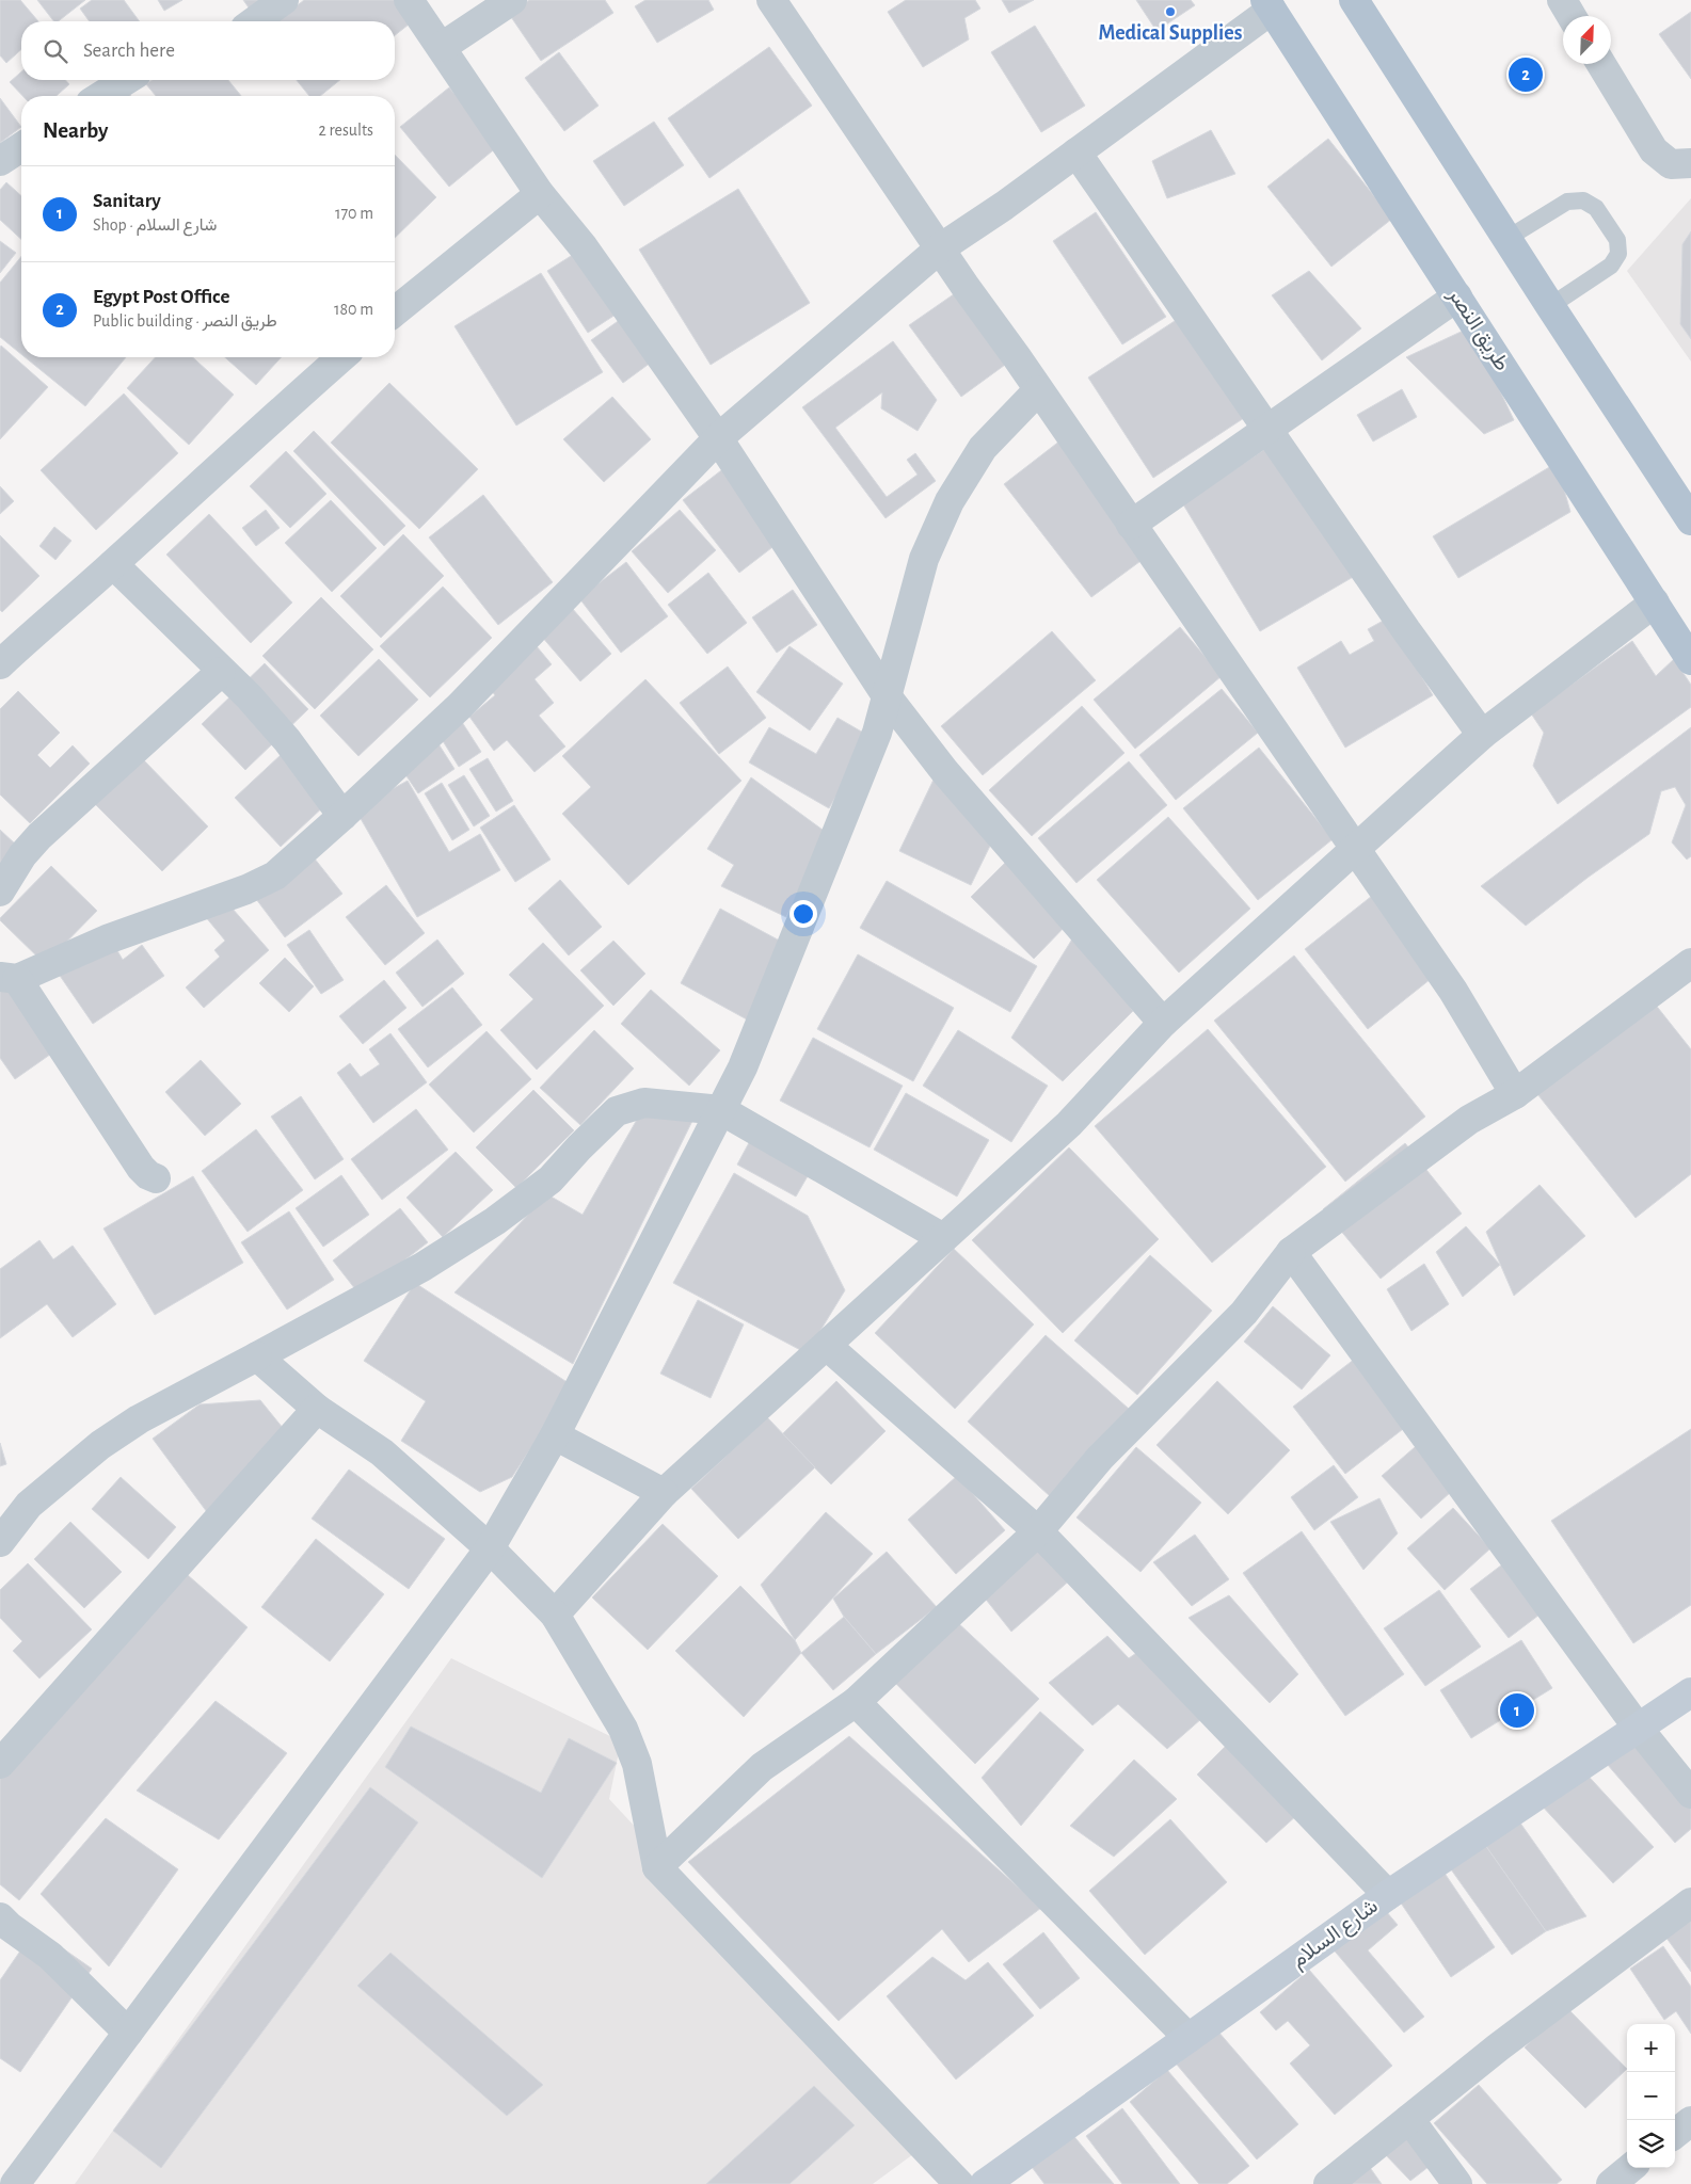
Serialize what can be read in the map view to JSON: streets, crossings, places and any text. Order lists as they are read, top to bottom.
{
  "streets": {
    "main road": ["طريق النصر"],
    "street": ["شارع السلام"]
  },
  "places": ["Medical Supplies"],
  "north": "top right",
  "page": {
    "search": "Search here",
    "pins": ["2", "1"],
    "heading": ["Nearby", "2 results"],
    "list": [
      {
        "mark": "1",
        "name": "Sanitary",
        "note": "Shop · شارع السلام",
        "value": "170 m"
      },
      {
        "mark": "2",
        "name": "Egypt Post Office",
        "note": "Public building · طريق النصر",
        "value": "180 m"
      }
    ],
    "map_buttons": ["+", "−"]
  }
}
